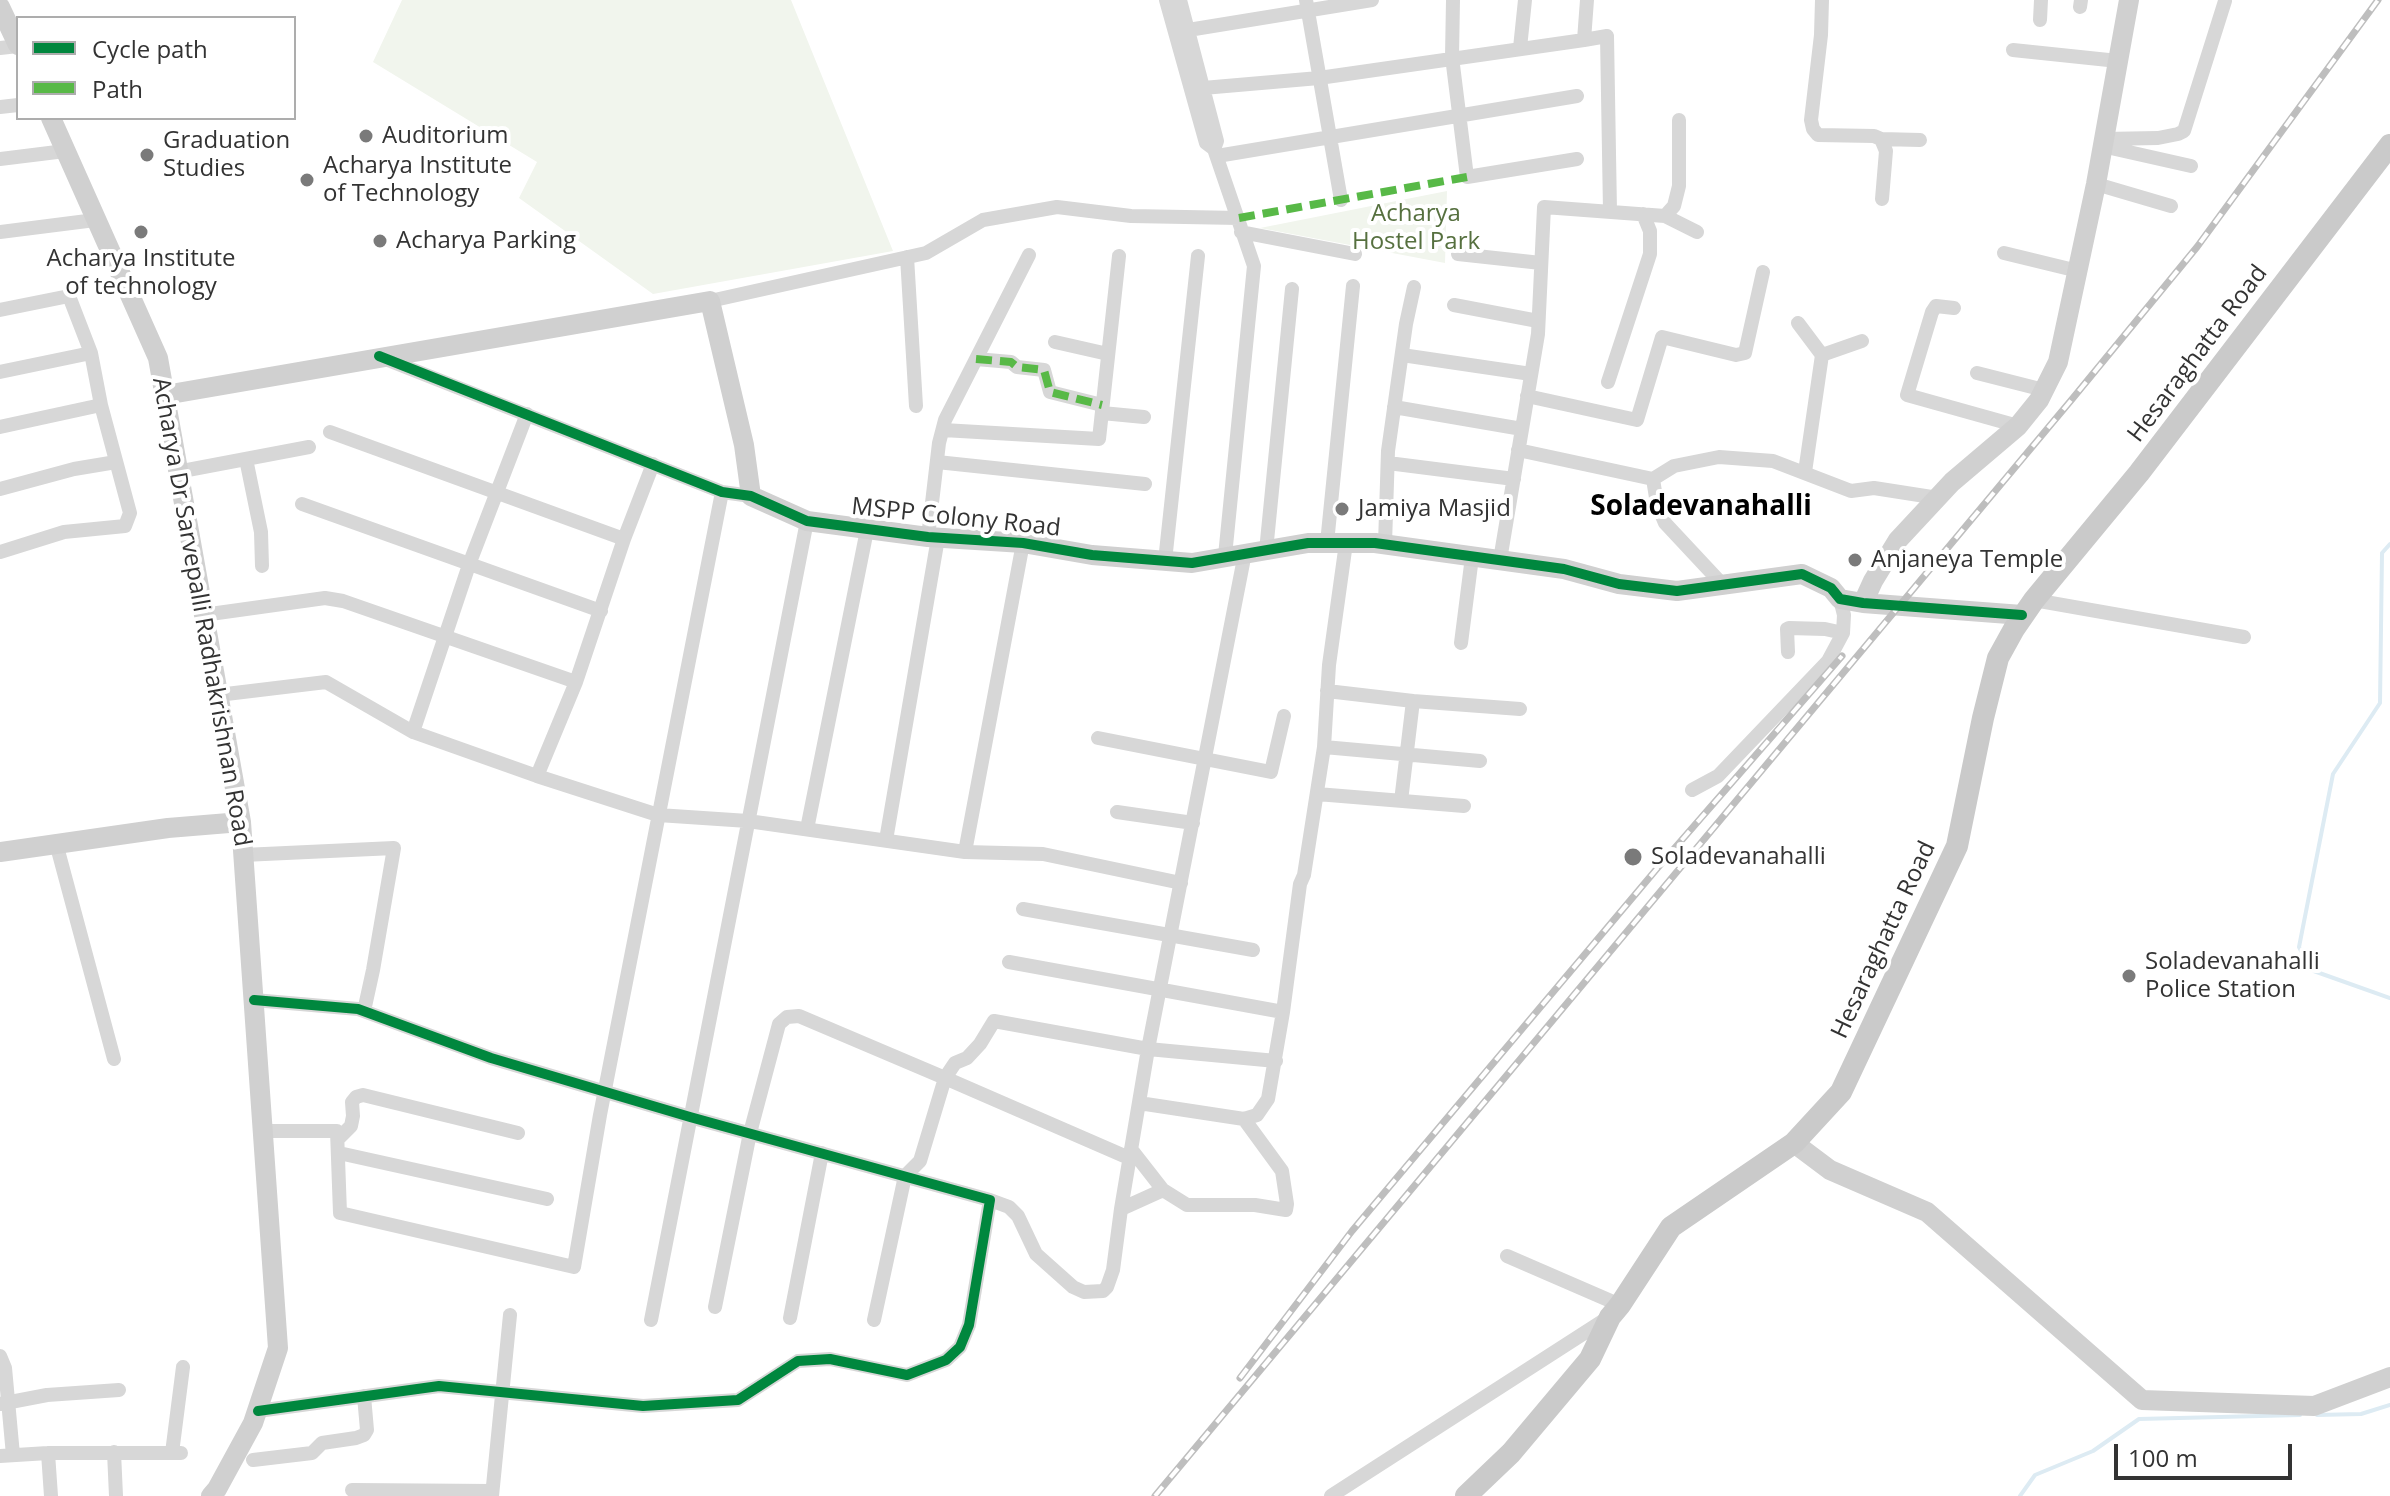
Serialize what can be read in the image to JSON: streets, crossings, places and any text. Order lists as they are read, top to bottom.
{
  "streets": {
    "main road": ["Hesaraghatta Road"],
    "street": ["MSPP Colony Road", "Acharya Dr Sarvepalli Radhakrishnan Road"]
  },
  "crossings": [
    ["Hesaraghatta Road", "MSPP Colony Road"]
  ],
  "districts": ["Soladevanahalli"],
  "parks": ["Acharya Hostel Park"],
  "places": [
    "Auditorium",
    "Graduation Studies",
    "Acharya Institute of Technology",
    "Acharya Institute of technology",
    "Acharya Parking",
    "Jamiya Masjid",
    "Anjaneya Temple",
    "Soladevanahalli",
    "Soladevanahalli Police Station"
  ],
  "legend": ["Cycle path", "Path"],
  "scale_bar": "100 m"
}
